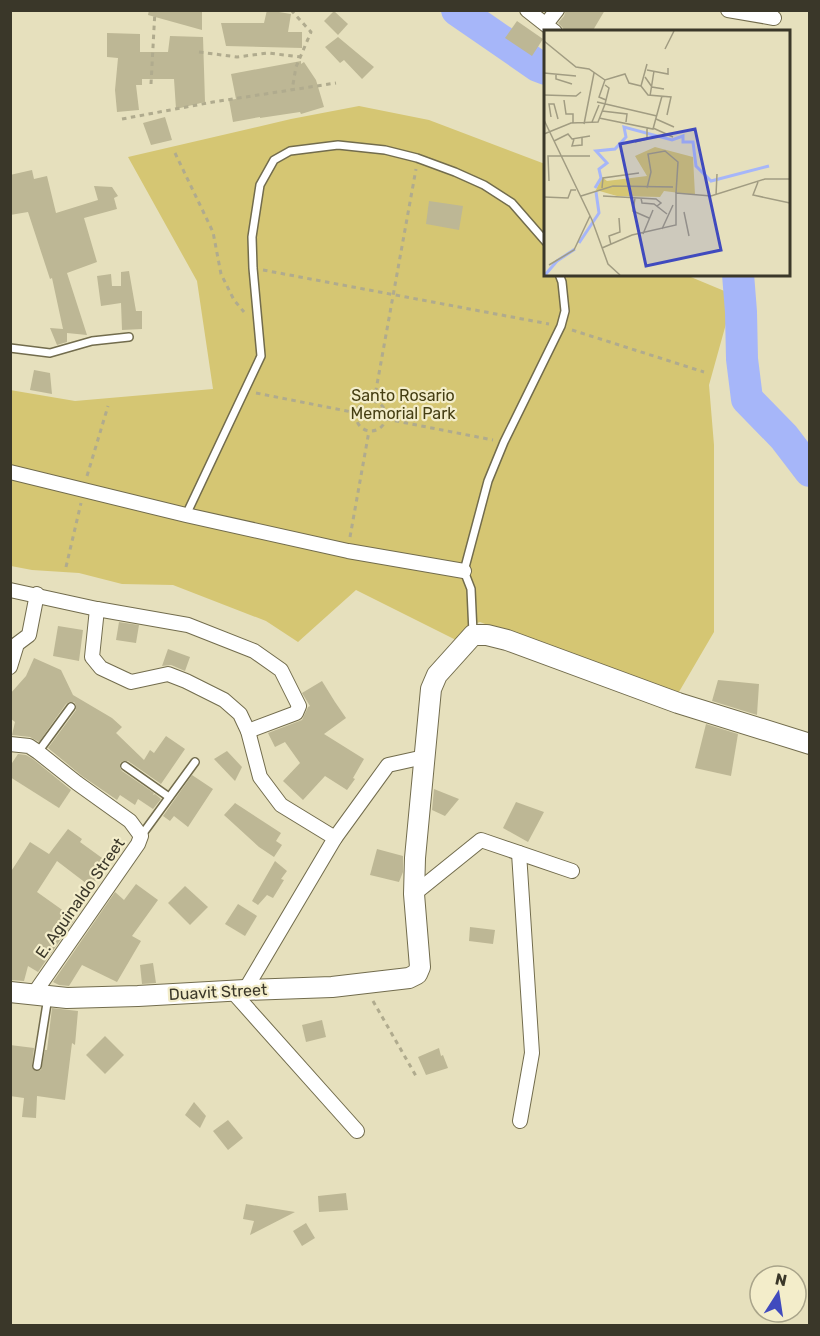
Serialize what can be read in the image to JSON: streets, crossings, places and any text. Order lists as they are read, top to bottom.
{
  "streets": {
    "street": ["E. Aguinaldo Street", "Duavit Street"]
  },
  "crossings": [
    ["E. Aguinaldo Street", "Duavit Street"]
  ],
  "parks": ["Santo Rosario Memorial Park"],
  "north": "top"
}
